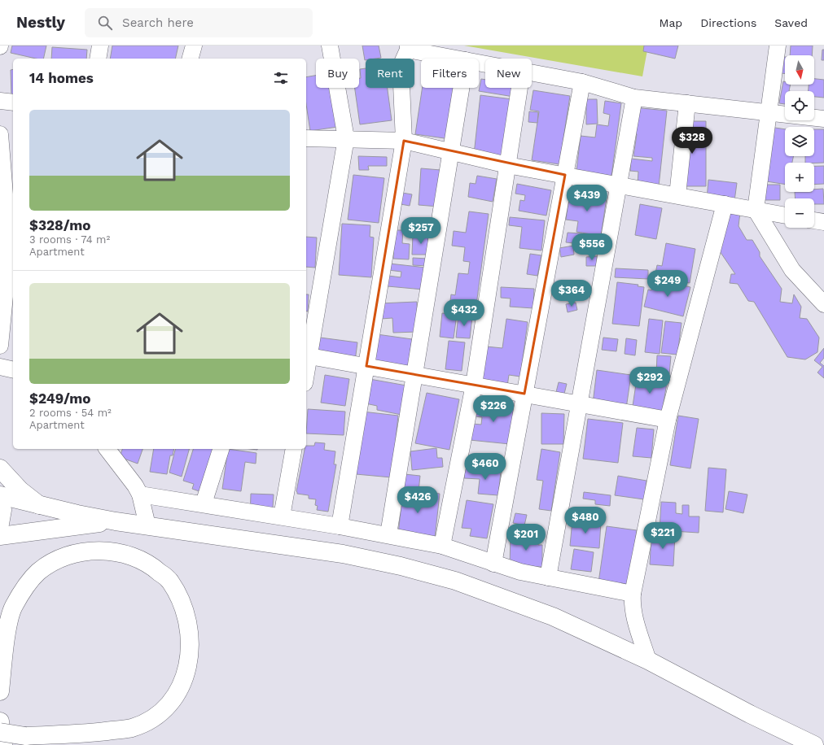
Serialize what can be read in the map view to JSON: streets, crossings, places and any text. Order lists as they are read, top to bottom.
{
  "north": "bottom",
  "page": {
    "header": "Nestly",
    "search": "Search here",
    "nav": ["Map", "Directions", "Saved"],
    "map_buttons": ["+", "−"],
    "chip": [
      "Buy",
      "Rent",
      "Filters",
      "New"
    ],
    "heading": "14 homes",
    "list": [
      {
        "name": "$328/mo",
        "note": "3 rooms · 74 m² · Apartment"
      },
      {
        "name": "$249/mo",
        "note": "2 rooms · 54 m² · Apartment"
      }
    ],
    "price": [
      "$328",
      "$439",
      "$257",
      "$556",
      "$249",
      "$364",
      "$432",
      "$292",
      "$226",
      "$460",
      "$426",
      "$480",
      "$221",
      "$201"
    ]
  }
}
